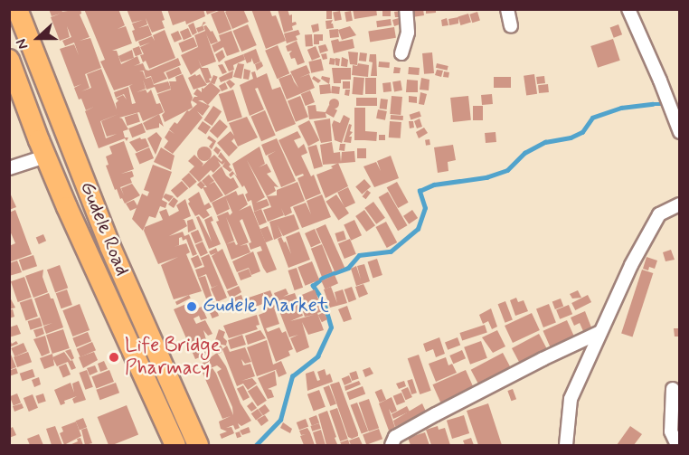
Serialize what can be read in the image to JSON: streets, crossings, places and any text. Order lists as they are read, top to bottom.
{
  "streets": {
    "highway": ["Gudele Road"]
  },
  "places": ["Gudele Market", "Life Bridge Pharmacy"],
  "north": "left"
}
